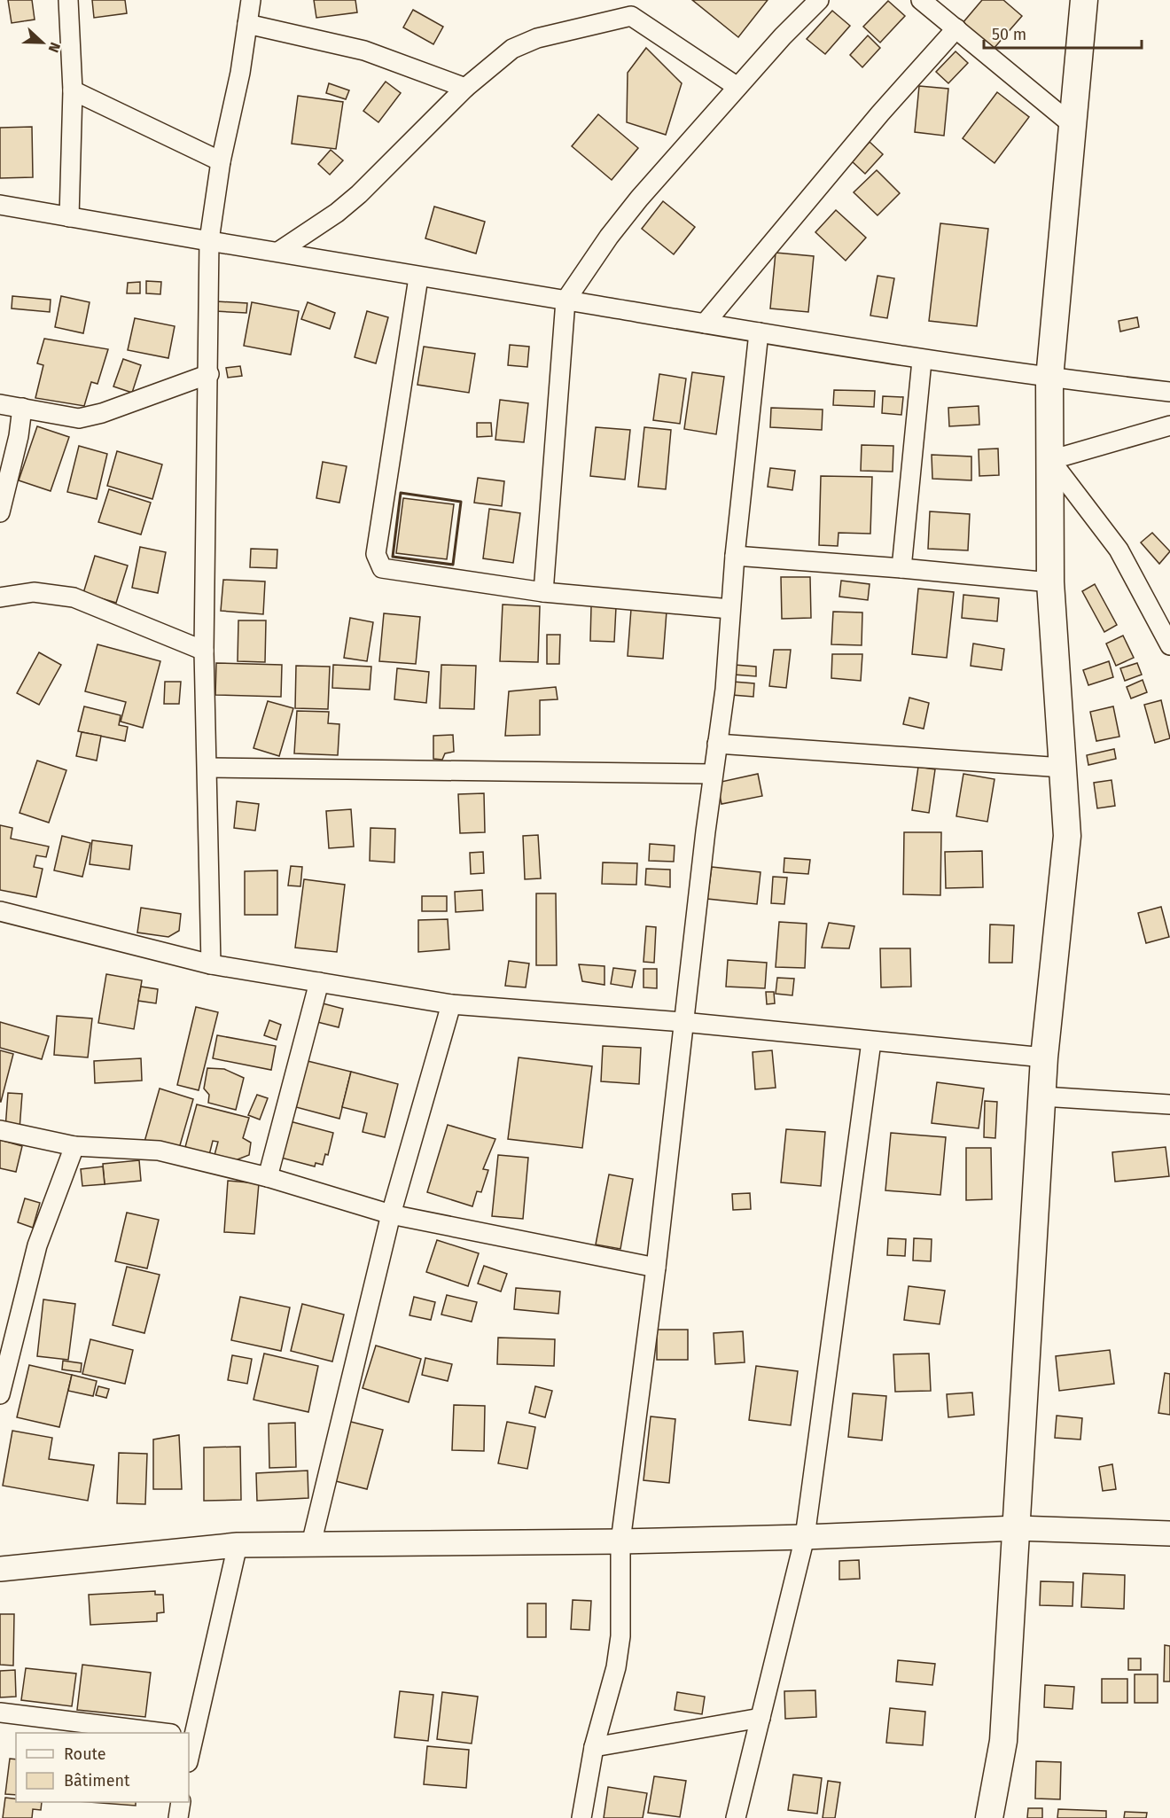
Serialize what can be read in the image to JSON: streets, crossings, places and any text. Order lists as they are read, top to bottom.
{
  "legend": ["Route", "Bâtiment"],
  "scale_bar": "50 m",
  "north": "right"
}
